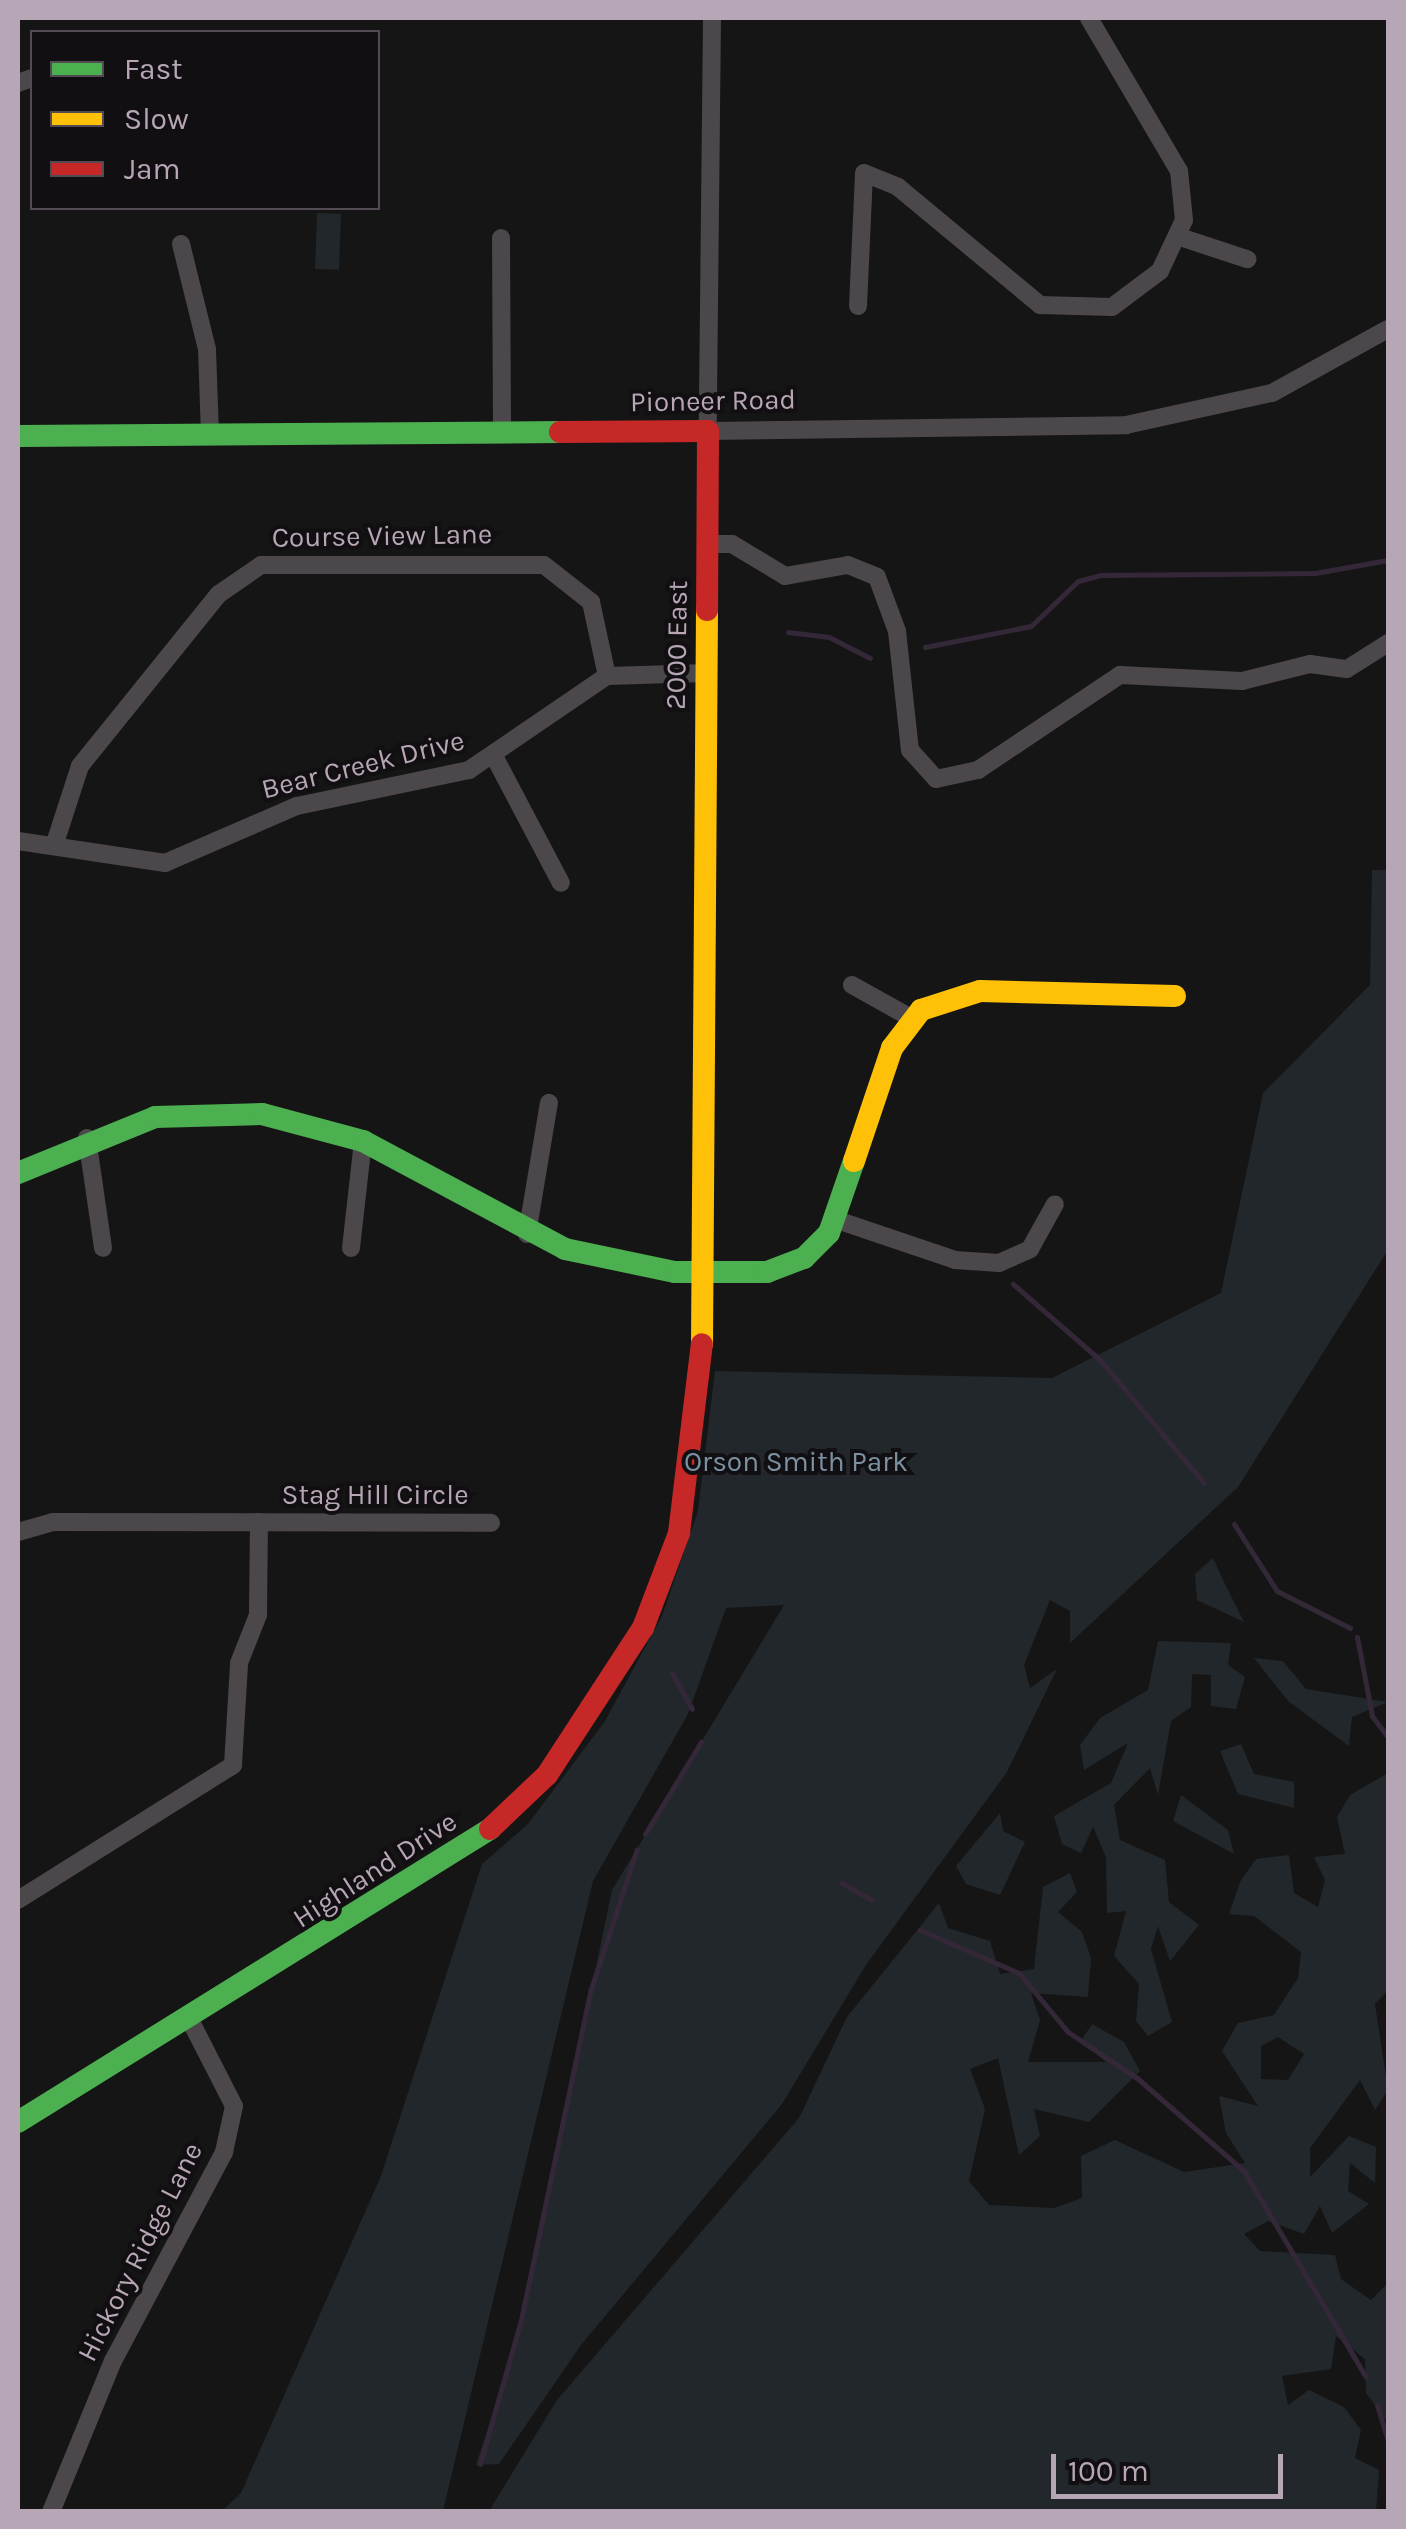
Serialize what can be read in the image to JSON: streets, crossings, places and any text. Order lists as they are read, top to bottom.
{
  "streets": {
    "street": [
      "Pioneer Road",
      "Course View Lane",
      "2000 East",
      "Bear Creek Drive",
      "Stag Hill Circle",
      "Highland Drive",
      "Hickory Ridge Lane"
    ]
  },
  "crossings": [
    ["Pioneer Road", "2000 East"],
    ["Course View Lane", "Bear Creek Drive"],
    ["2000 East", "Highland Drive"],
    ["Highland Drive", "Hickory Ridge Lane"]
  ],
  "parks": ["Orson Smith Park"],
  "legend": ["Fast", "Slow", "Jam"],
  "scale_bar": "100 m"
}
